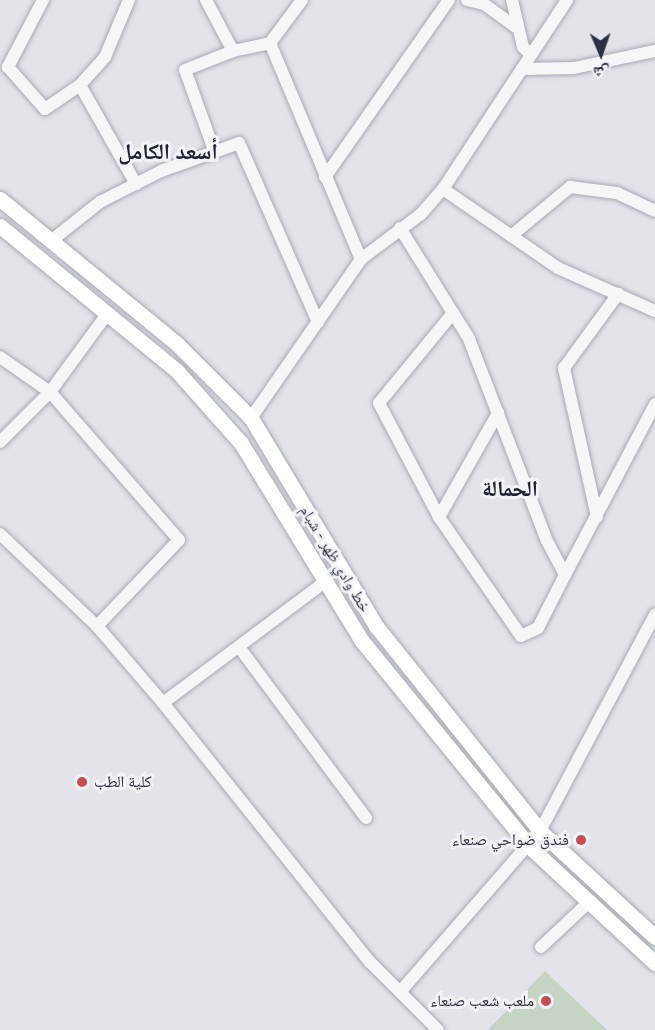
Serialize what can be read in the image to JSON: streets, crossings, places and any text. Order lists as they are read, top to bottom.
{
  "streets": {
    "main road": ["خط وادي ظهر - شبام"]
  },
  "districts": ["أسعد الكامل", "الحمالة"],
  "places": ["كلية الطب", "فندق ضواحي صنعاء", "ملعب شعب صنعاء"],
  "north": "bottom"
}
